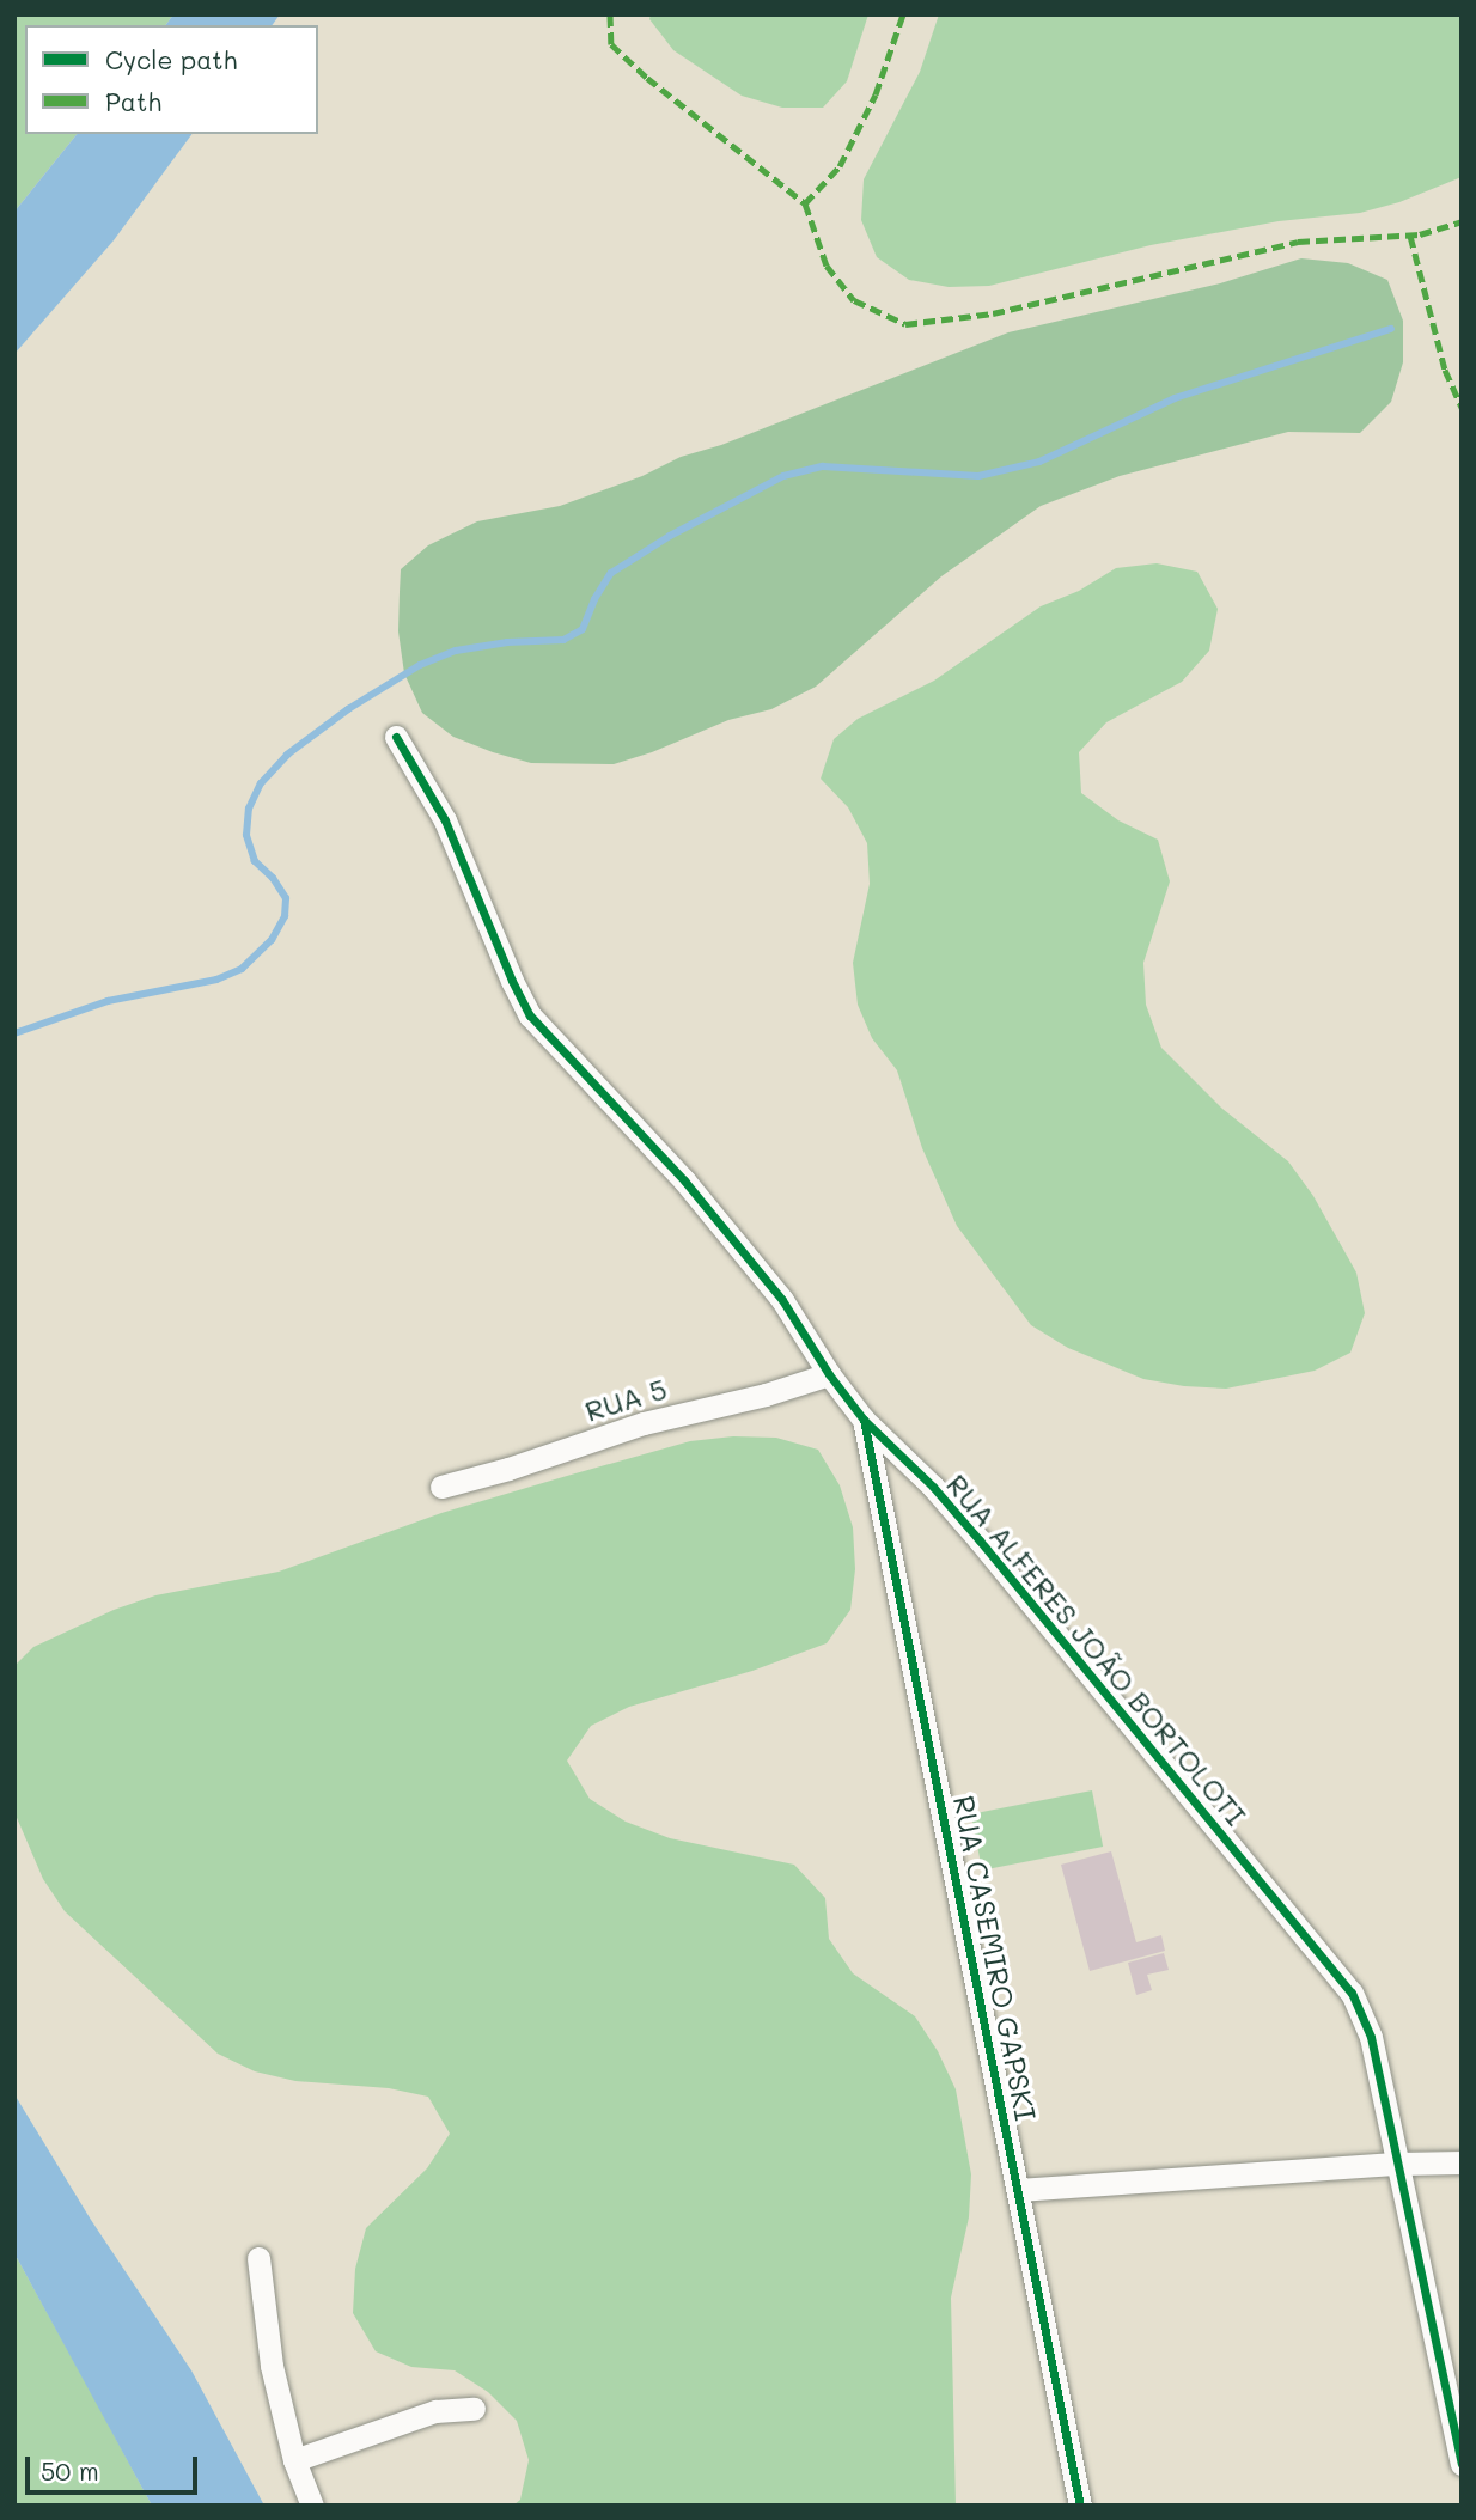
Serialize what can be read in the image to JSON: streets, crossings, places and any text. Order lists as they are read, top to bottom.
{
  "streets": {
    "street": ["RUA 5", "RUA ALFERES JOÃO BORTOLOTI", "RUA CASEMIRO GAPSKI"]
  },
  "crossings": [
    ["RUA 5", "RUA ALFERES JOÃO BORTOLOTI"],
    ["RUA ALFERES JOÃO BORTOLOTI", "RUA CASEMIRO GAPSKI"]
  ],
  "legend": ["Cycle path", "Path"],
  "scale_bar": "50 m"
}
